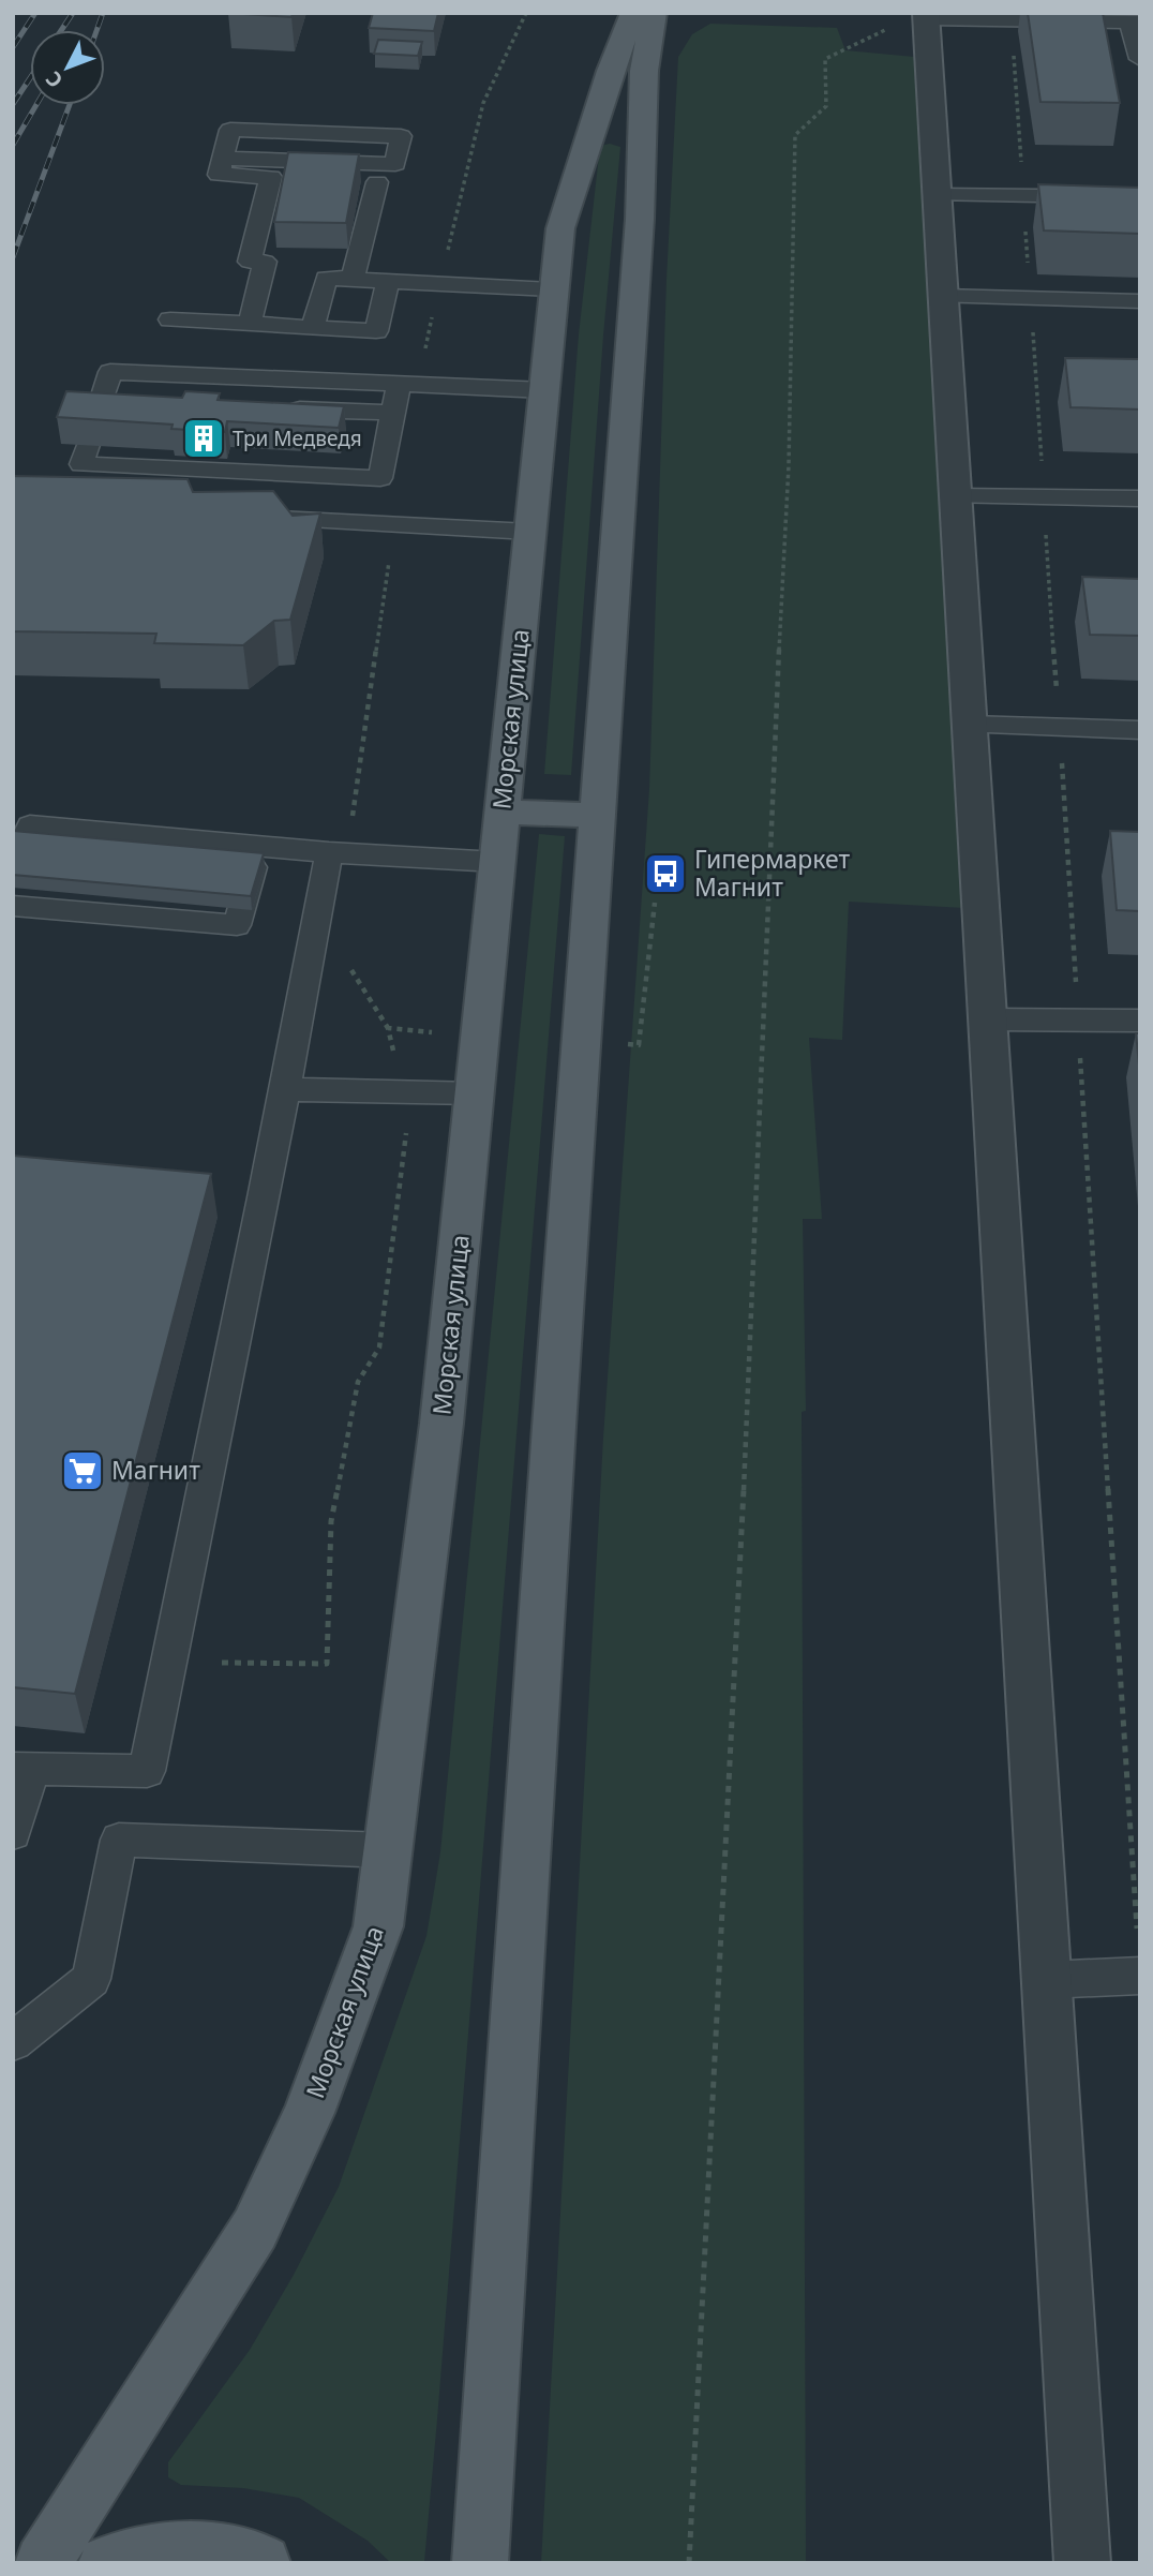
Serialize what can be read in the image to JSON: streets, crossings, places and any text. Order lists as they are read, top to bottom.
{
  "streets": {
    "main road": ["Морская улица"]
  },
  "places": {
    "building": ["Три Медведя"],
    "bus stop": ["Гипермаркет Магнит"],
    "supermarket": ["Магнит"]
  },
  "north": "bottom left"
}
